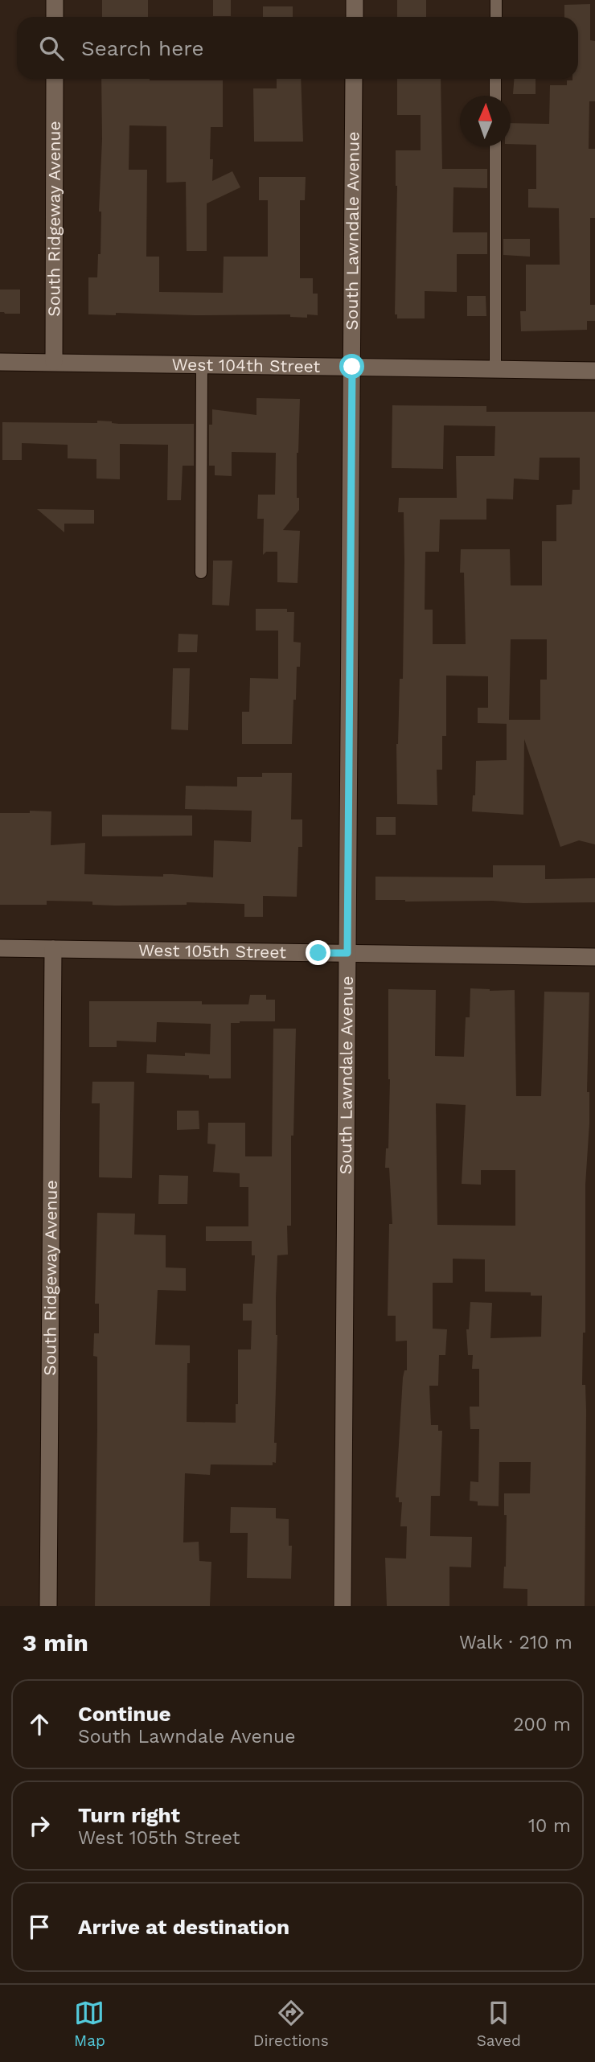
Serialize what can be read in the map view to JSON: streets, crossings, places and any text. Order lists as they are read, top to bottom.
{
  "streets": {
    "street": [
      "South Ridgeway Avenue",
      "South Lawndale Avenue",
      "West 104th Street",
      "West 105th Street"
    ]
  },
  "crossings": [
    ["South Ridgeway Avenue", "West 104th Street"],
    ["South Ridgeway Avenue", "West 105th Street"],
    ["South Lawndale Avenue", "West 104th Street"],
    ["South Lawndale Avenue", "West 105th Street"]
  ],
  "north": "top",
  "page": {
    "search": "Search here",
    "heading": ["3 min", "Walk · 210 m"],
    "list": [
      ["Continue", "South Lawndale Avenue", "200 m"],
      ["Turn right", "West 105th Street", "10 m"],
      "Arrive at destination"
    ],
    "nav": ["Map", "Directions", "Saved"]
  }
}
